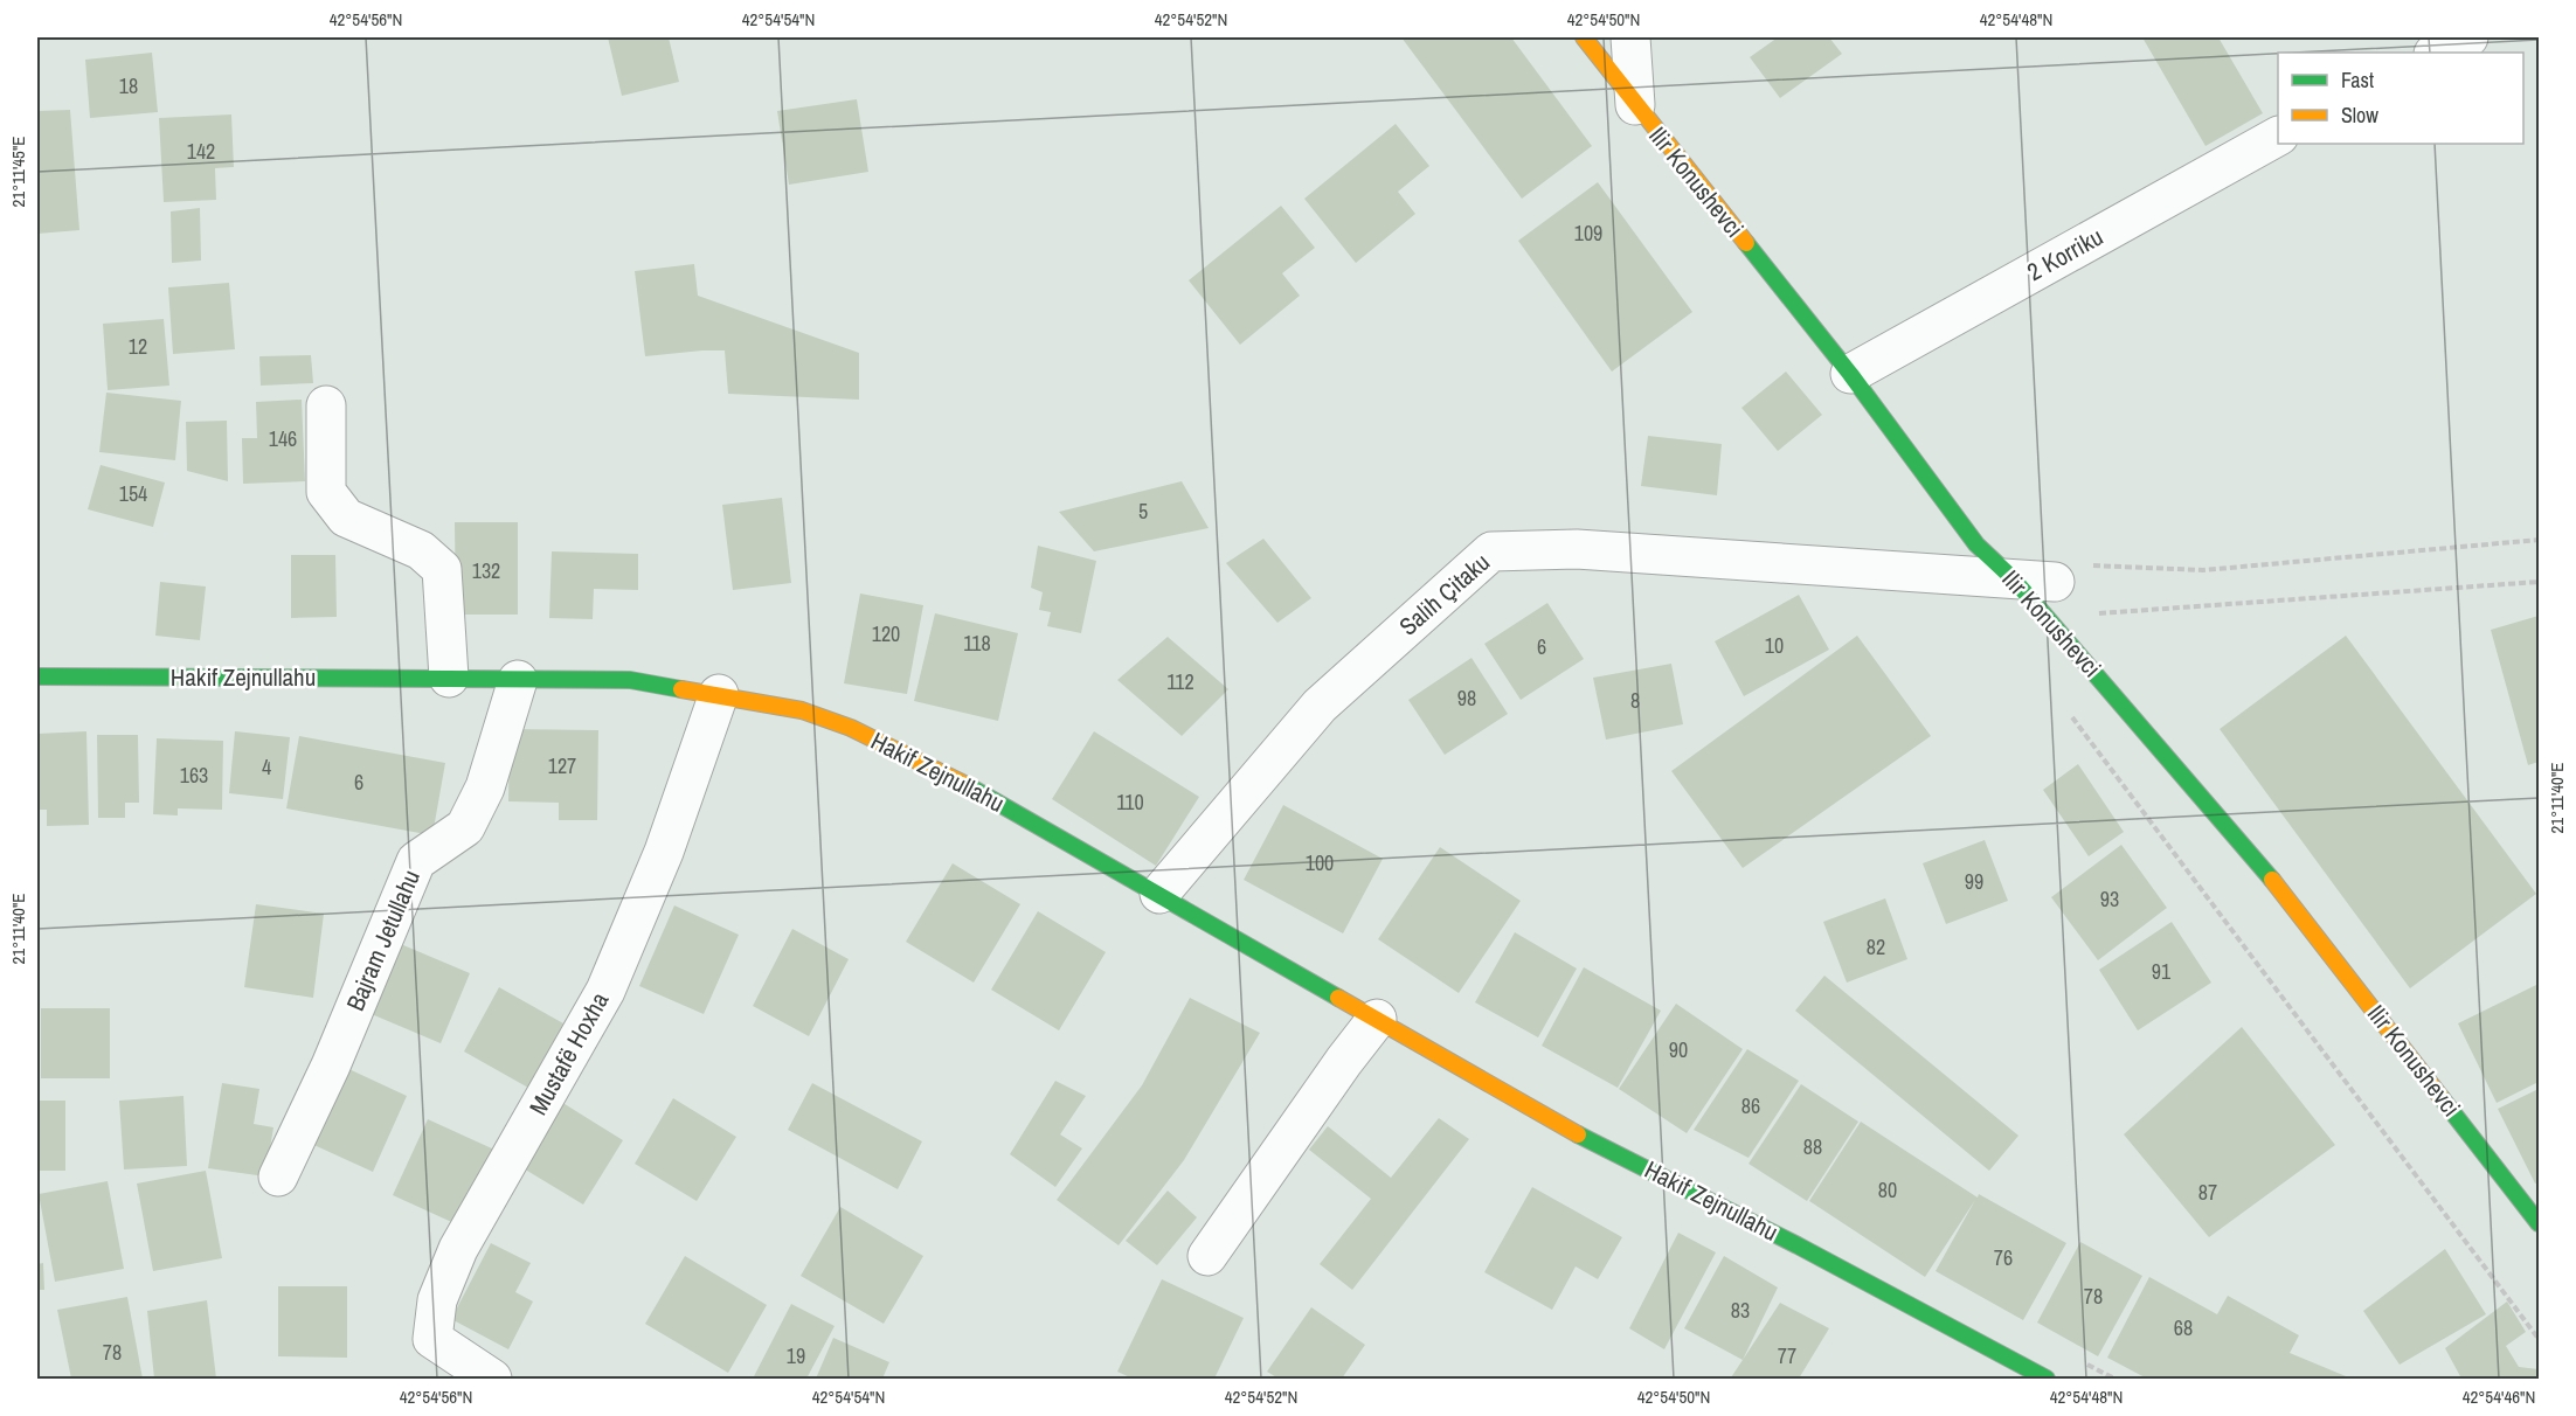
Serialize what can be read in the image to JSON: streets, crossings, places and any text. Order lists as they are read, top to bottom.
{
  "streets": {
    "street": [
      "Ilir Konushevci",
      "2 Korriku",
      "Salih Çitaku",
      "Hakif Zejnullahu",
      "Bajram Jetullahu",
      "Mustafë Hoxha"
    ]
  },
  "crossings": [
    ["Ilir Konushevci", "2 Korriku"],
    ["Ilir Konushevci", "Salih Çitaku"],
    ["Salih Çitaku", "Hakif Zejnullahu"],
    ["Hakif Zejnullahu", "Bajram Jetullahu"],
    ["Hakif Zejnullahu", "Mustafë Hoxha"]
  ],
  "house_numbers": [
    "18",
    "142",
    "109",
    "12",
    "146",
    "154",
    "5",
    "132",
    "120",
    "118",
    "10",
    "6",
    "112",
    "98",
    "8",
    "127",
    "4",
    "163",
    "6",
    "110",
    "100",
    "99",
    "93",
    "82",
    "91",
    "90",
    "86",
    "88",
    "80",
    "87",
    "76",
    "78",
    "83",
    "68",
    "78",
    "19",
    "77"
  ],
  "legend": ["Fast", "Slow"],
  "coordinates": [
    "42°54'56\"N",
    "42°54'54\"N",
    "42°54'52\"N",
    "42°54'50\"N",
    "42°54'48\"N",
    "21°11'45\"E",
    "21°11'40\"E",
    "42°54'46\"N"
  ]
}
